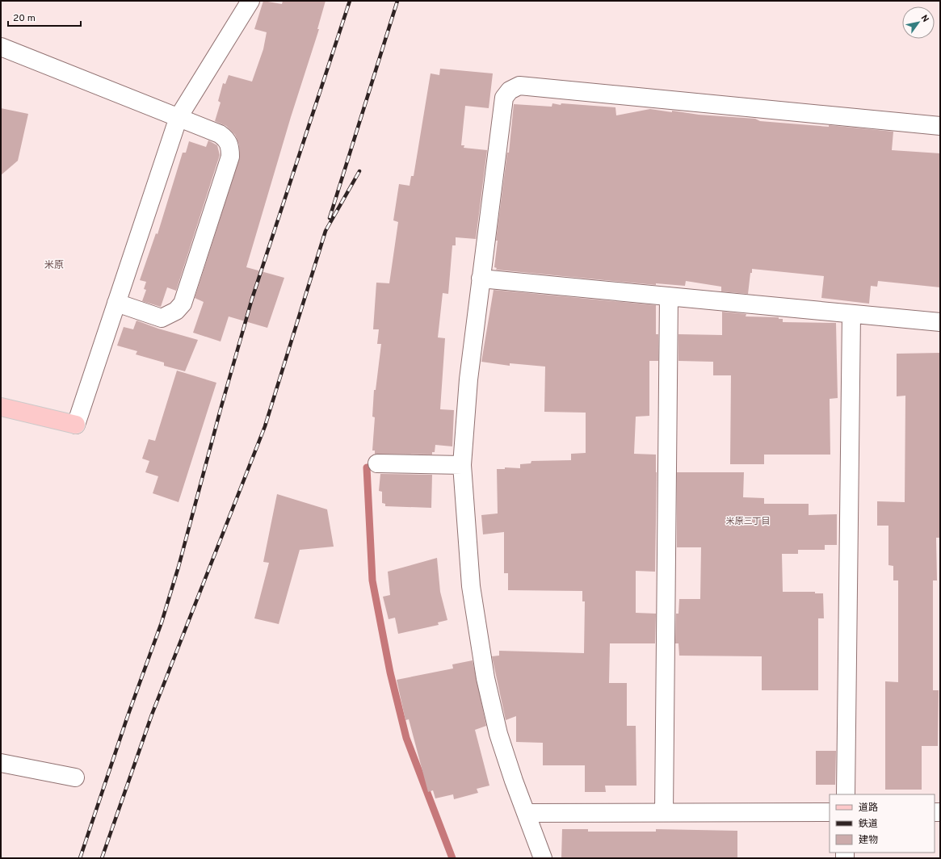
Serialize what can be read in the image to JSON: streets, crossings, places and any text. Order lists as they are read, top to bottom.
{
  "districts": ["米原", "米原三丁目"],
  "legend": ["道路", "鉄道", "建物"],
  "scale_bar": "20 m",
  "north": "top right"
}
